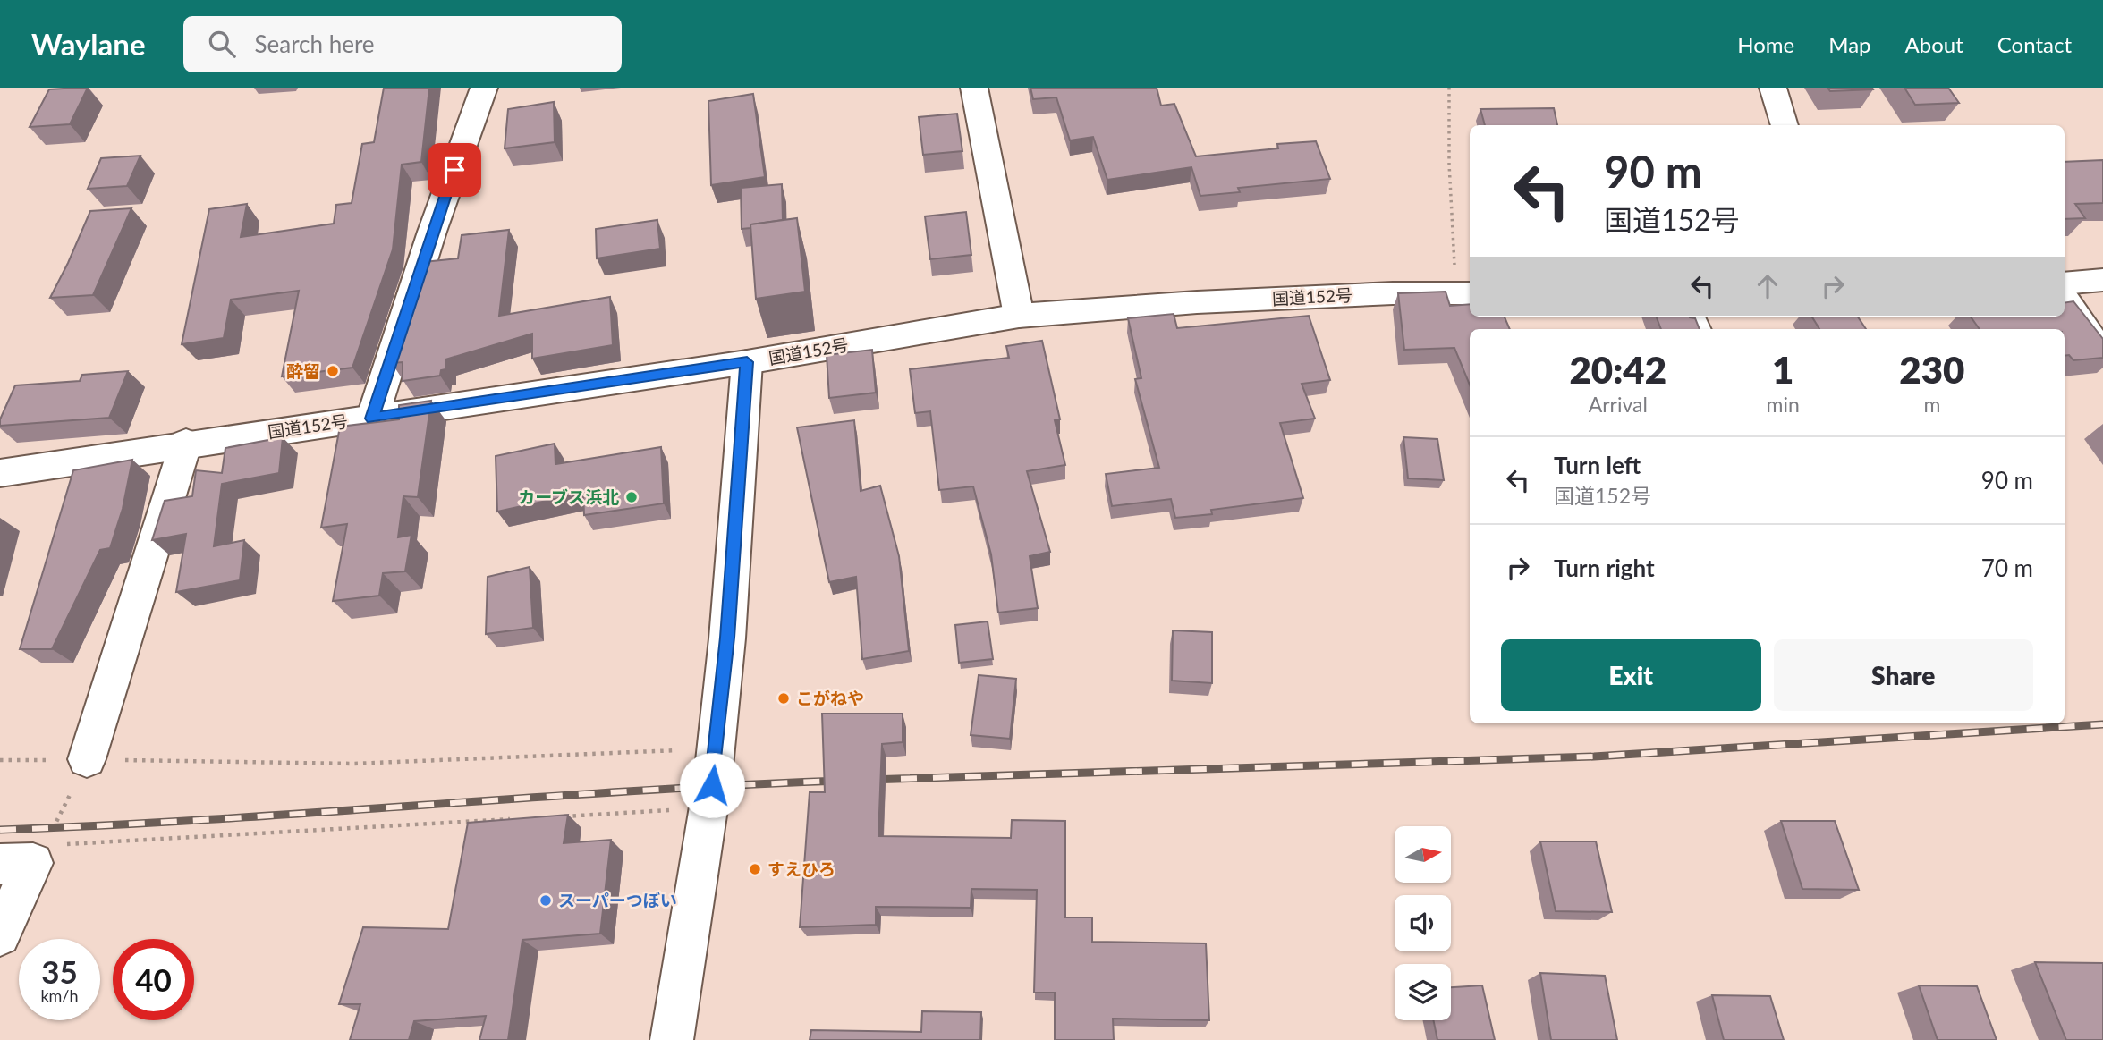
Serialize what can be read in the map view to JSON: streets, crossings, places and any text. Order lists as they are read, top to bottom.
{
  "streets": {
    "main road": ["国道152号"]
  },
  "places": [
    "酔留",
    "カーブス浜北",
    "こがねや",
    "すえひろ",
    "スーパーつぼい"
  ],
  "north": "right",
  "page": {
    "header": "Waylane",
    "search": "Search here",
    "nav": [
      "Home",
      "Map",
      "About",
      "Contact"
    ],
    "turn": ["90 m", "国道152号"],
    "eta": [
      "20:42",
      "Arrival",
      "1",
      "min",
      "230",
      "m"
    ],
    "list": [
      {
        "name": "Turn left",
        "note": "国道152号",
        "value": "90 m"
      },
      {
        "name": "Turn right",
        "value": "70 m"
      }
    ],
    "buttons": ["Exit", "Share"],
    "speed": "35 km/h",
    "limit": "40"
  }
}
